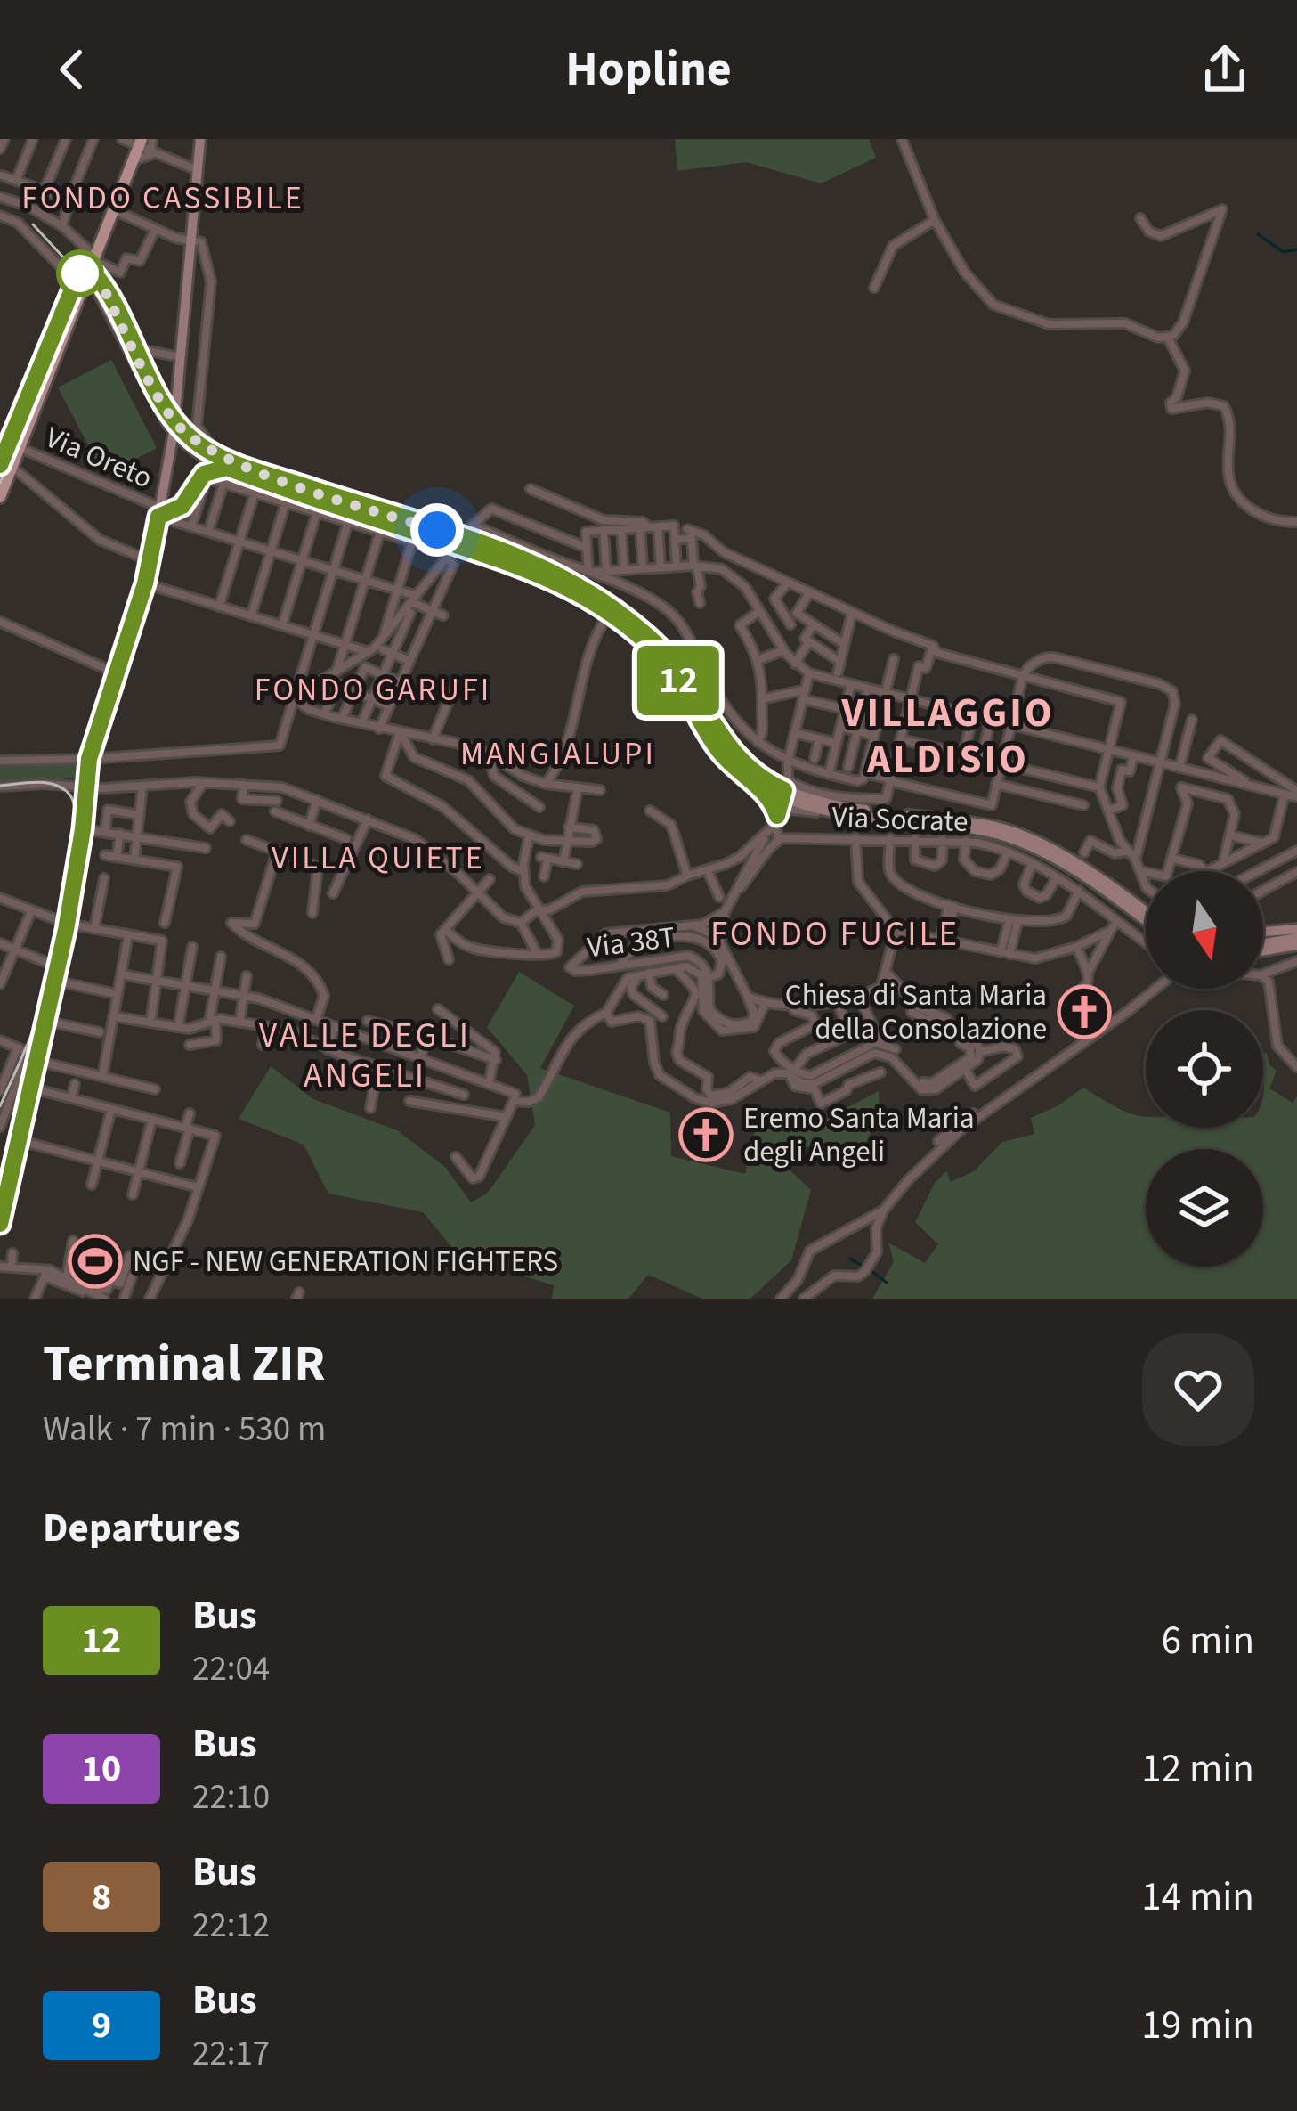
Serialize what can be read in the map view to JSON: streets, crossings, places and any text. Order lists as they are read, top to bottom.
{
  "streets": {
    "street": ["Via Oreto", "Via Socrate", "Via 38T"]
  },
  "districts": [
    "FONDO CASSIBILE",
    "FONDO GARUFI",
    "VILLAGGIO ALDISIO",
    "MANGIALUPI",
    "VILLA QUIETE",
    "FONDO FUCILE",
    "VALLE DEGLI ANGELI"
  ],
  "places": {
    "church": ["Chiesa di Santa Maria della Consolazione", "Eremo Santa Maria degli Angeli"],
    "sports": ["NGF - NEW GENERATION FIGHTERS"]
  },
  "lines": ["bus line 12"],
  "north": "bottom",
  "page": {
    "header": "Hopline",
    "on_map": "12",
    "heading": [
      ["Terminal ZIR", "Walk · 7 min · 530 m"],
      "Departures"
    ],
    "list": [
      {
        "mark": "12",
        "name": "Bus",
        "note": "22:04",
        "value": "6 min"
      },
      {
        "mark": "10",
        "name": "Bus",
        "note": "22:10",
        "value": "12 min"
      },
      {
        "mark": "8",
        "name": "Bus",
        "note": "22:12",
        "value": "14 min"
      },
      {
        "mark": "9",
        "name": "Bus",
        "note": "22:17",
        "value": "19 min"
      }
    ]
  }
}
